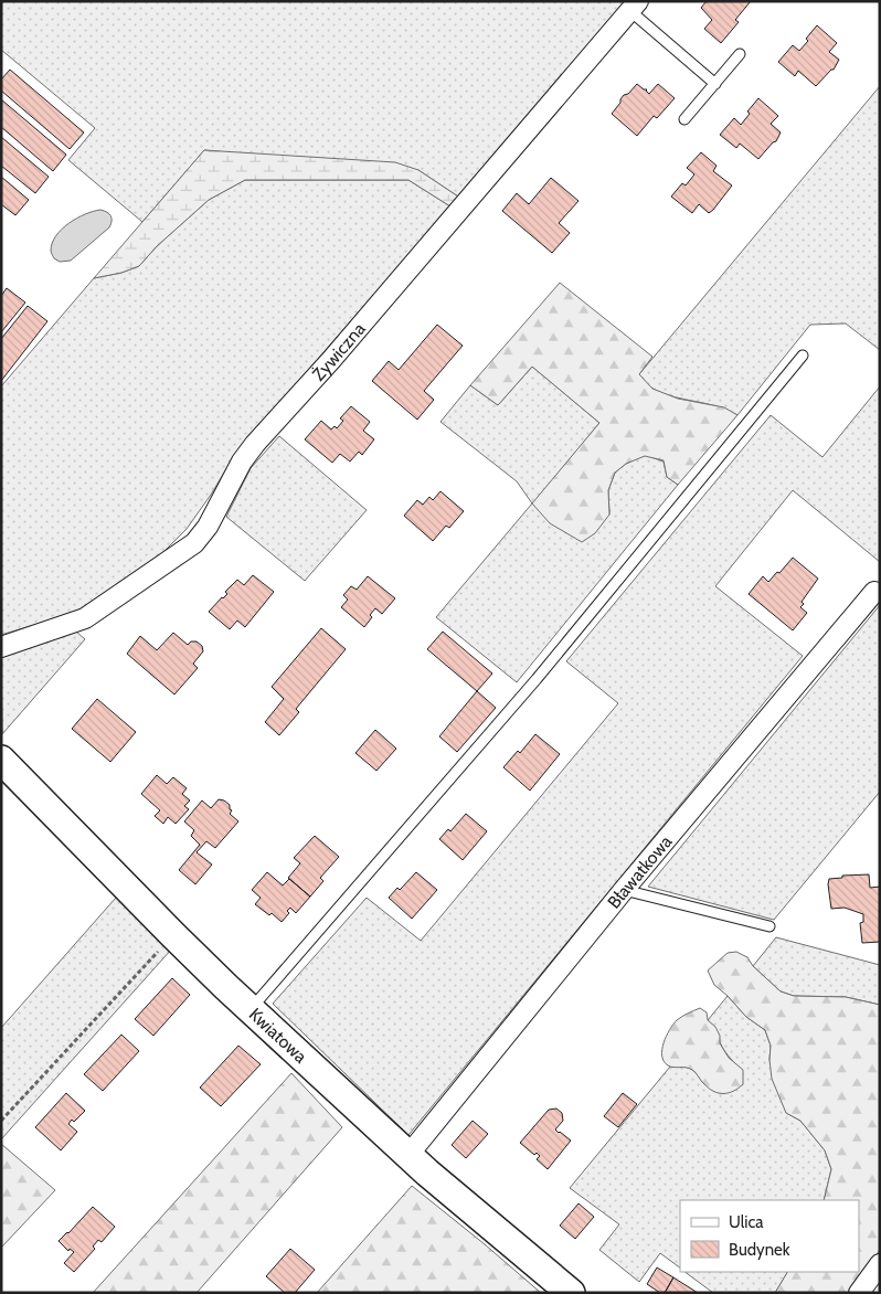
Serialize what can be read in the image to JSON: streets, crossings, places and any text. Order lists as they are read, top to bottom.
{
  "streets": {
    "street": ["Żywiczna", "Bławatkowa", "Kwiatowa"]
  },
  "crossings": [
    ["Bławatkowa", "Kwiatowa"]
  ],
  "legend": ["Ulica", "Budynek"]
}
